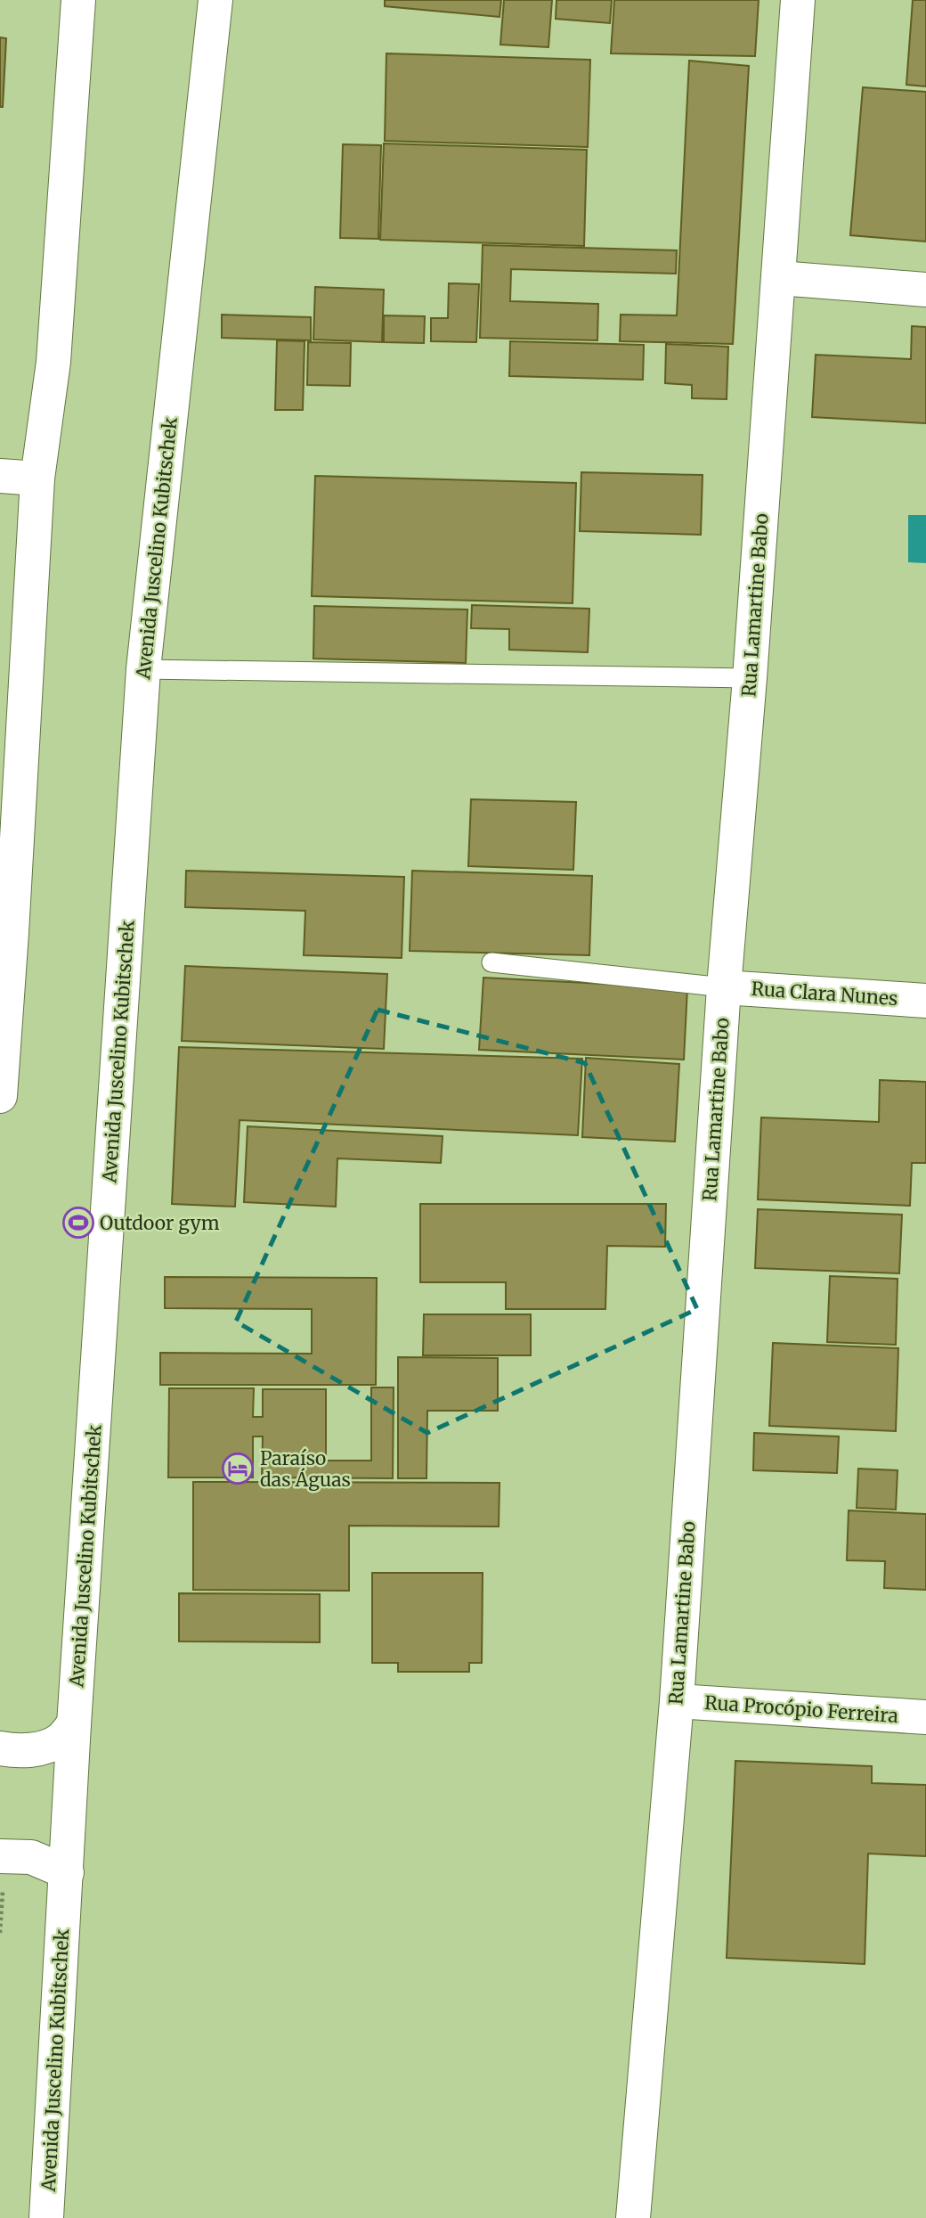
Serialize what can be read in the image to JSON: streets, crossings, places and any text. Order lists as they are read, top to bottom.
{
  "streets": {
    "main road": [
      "Avenida Juscelino Kubitschek",
      "Rua Lamartine Babo",
      "Rua Clara Nunes",
      "Rua Procópio Ferreira"
    ]
  },
  "crossings": [
    ["Rua Lamartine Babo", "Rua Clara Nunes"],
    ["Rua Lamartine Babo", "Rua Procópio Ferreira"]
  ],
  "places": {
    "sports": ["Outdoor gym"],
    "hotel": ["Paraíso das Águas"]
  }
}
